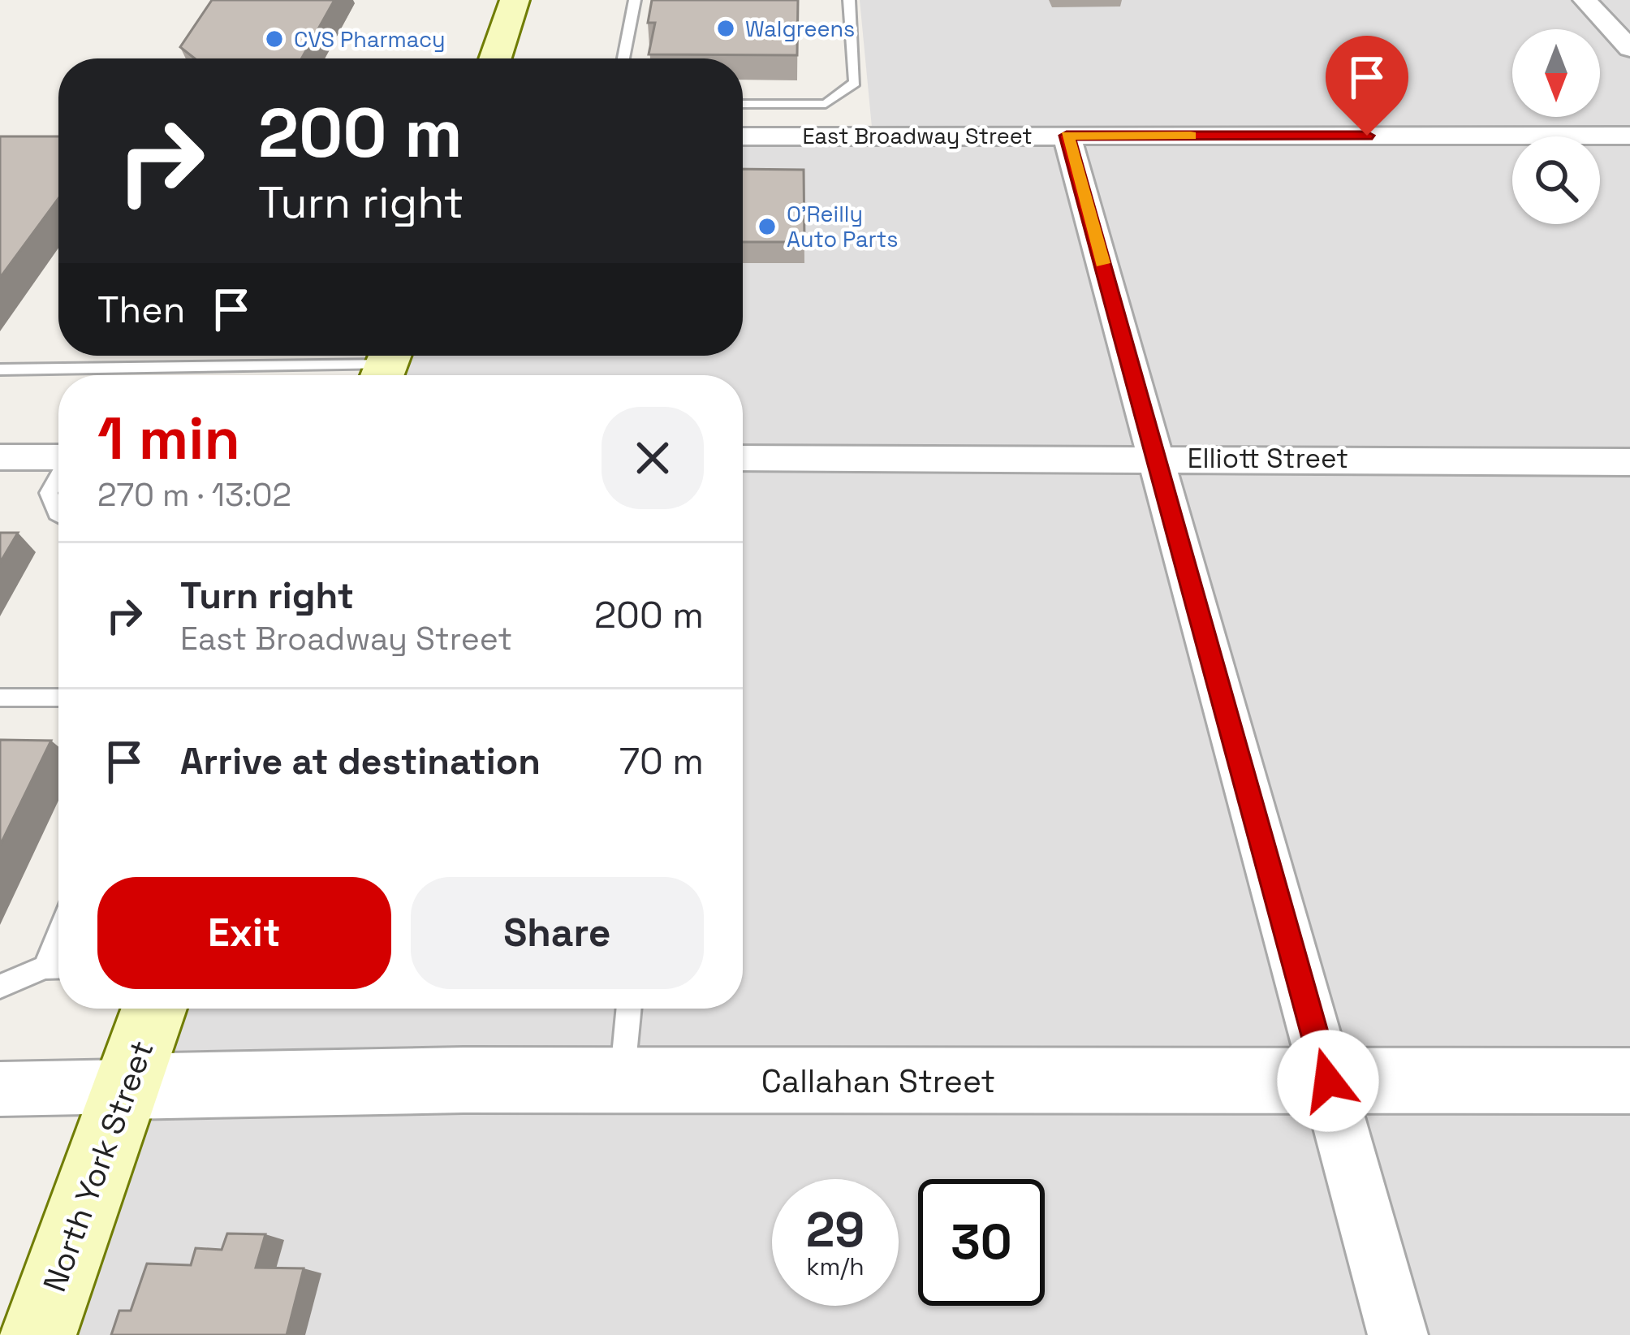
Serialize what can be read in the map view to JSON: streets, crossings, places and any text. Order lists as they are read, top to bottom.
{
  "streets": {
    "main road": ["North York Street"],
    "street": ["East Broadway Street", "Elliott Street", "Callahan Street"]
  },
  "crossings": [
    ["Callahan Street", "North York Street"]
  ],
  "places": ["Walgreens", "CVS Pharmacy", "O'Reilly Auto Parts"],
  "north": "bottom",
  "page": {
    "turn": ["200 m", "Turn right"],
    "then": "Then",
    "heading": ["1 min", "270 m · 13:02"],
    "list": [
      {
        "name": "Turn right",
        "note": "East Broadway Street",
        "value": "200 m"
      },
      {
        "name": "Arrive at destination",
        "value": "70 m"
      }
    ],
    "buttons": ["Exit", "Share"],
    "speed": "29 km/h",
    "limit": "30"
  }
}
